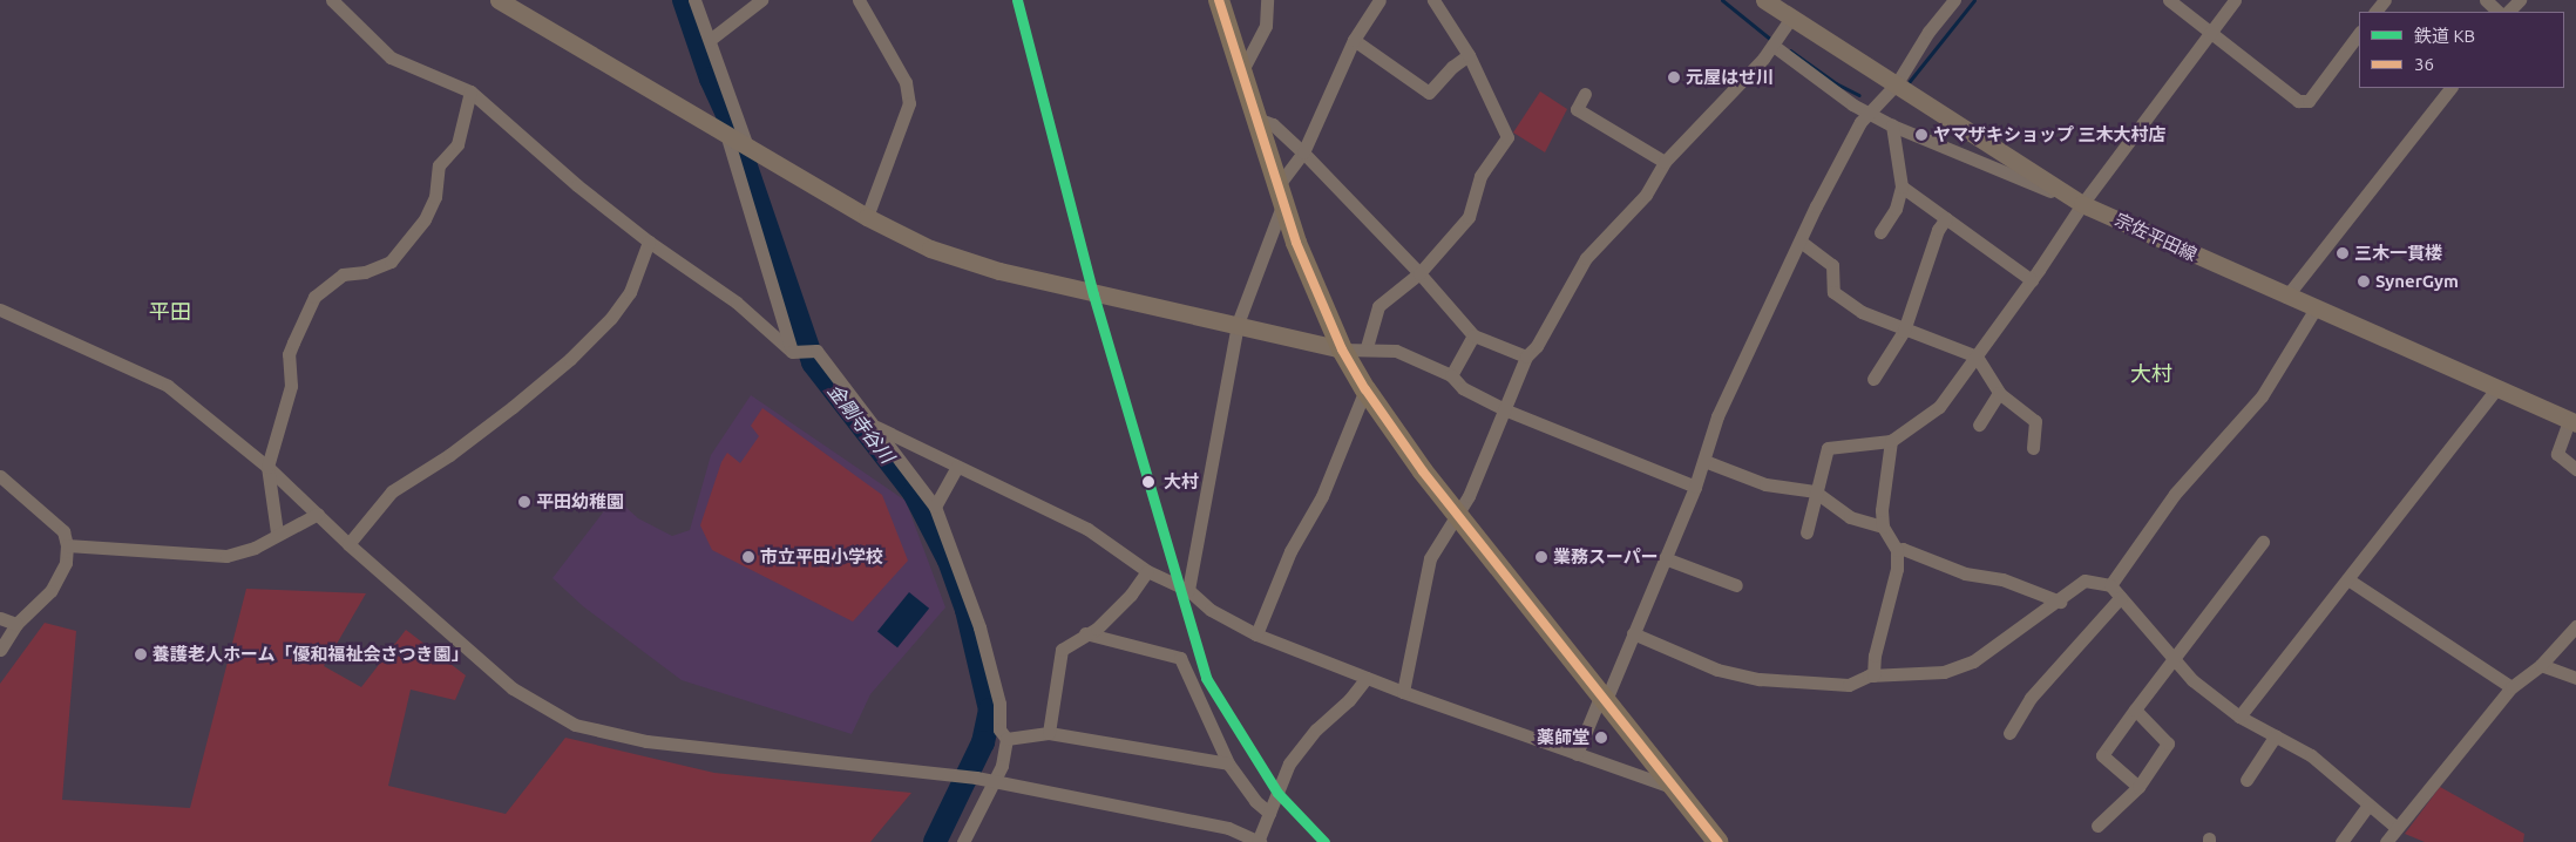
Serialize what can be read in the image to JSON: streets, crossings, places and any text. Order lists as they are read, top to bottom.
{
  "streets": {
    "street": ["宗佐平田線"]
  },
  "districts": ["平田", "大村"],
  "water": ["金剛寺谷川"],
  "places": [
    "元屋はせ川",
    "ヤマザキショップ 三木大村店",
    "三木一貫楼",
    "SynerGym",
    "大村",
    "平田幼稚園",
    "市立平田小学校",
    "業務スーパー",
    "養護老人ホーム「優和福祉会さつき園」",
    "薬師堂"
  ],
  "lines": ["rail line KB", "transit line 36"],
  "legend": ["鉄道 KB", "36"]
}
